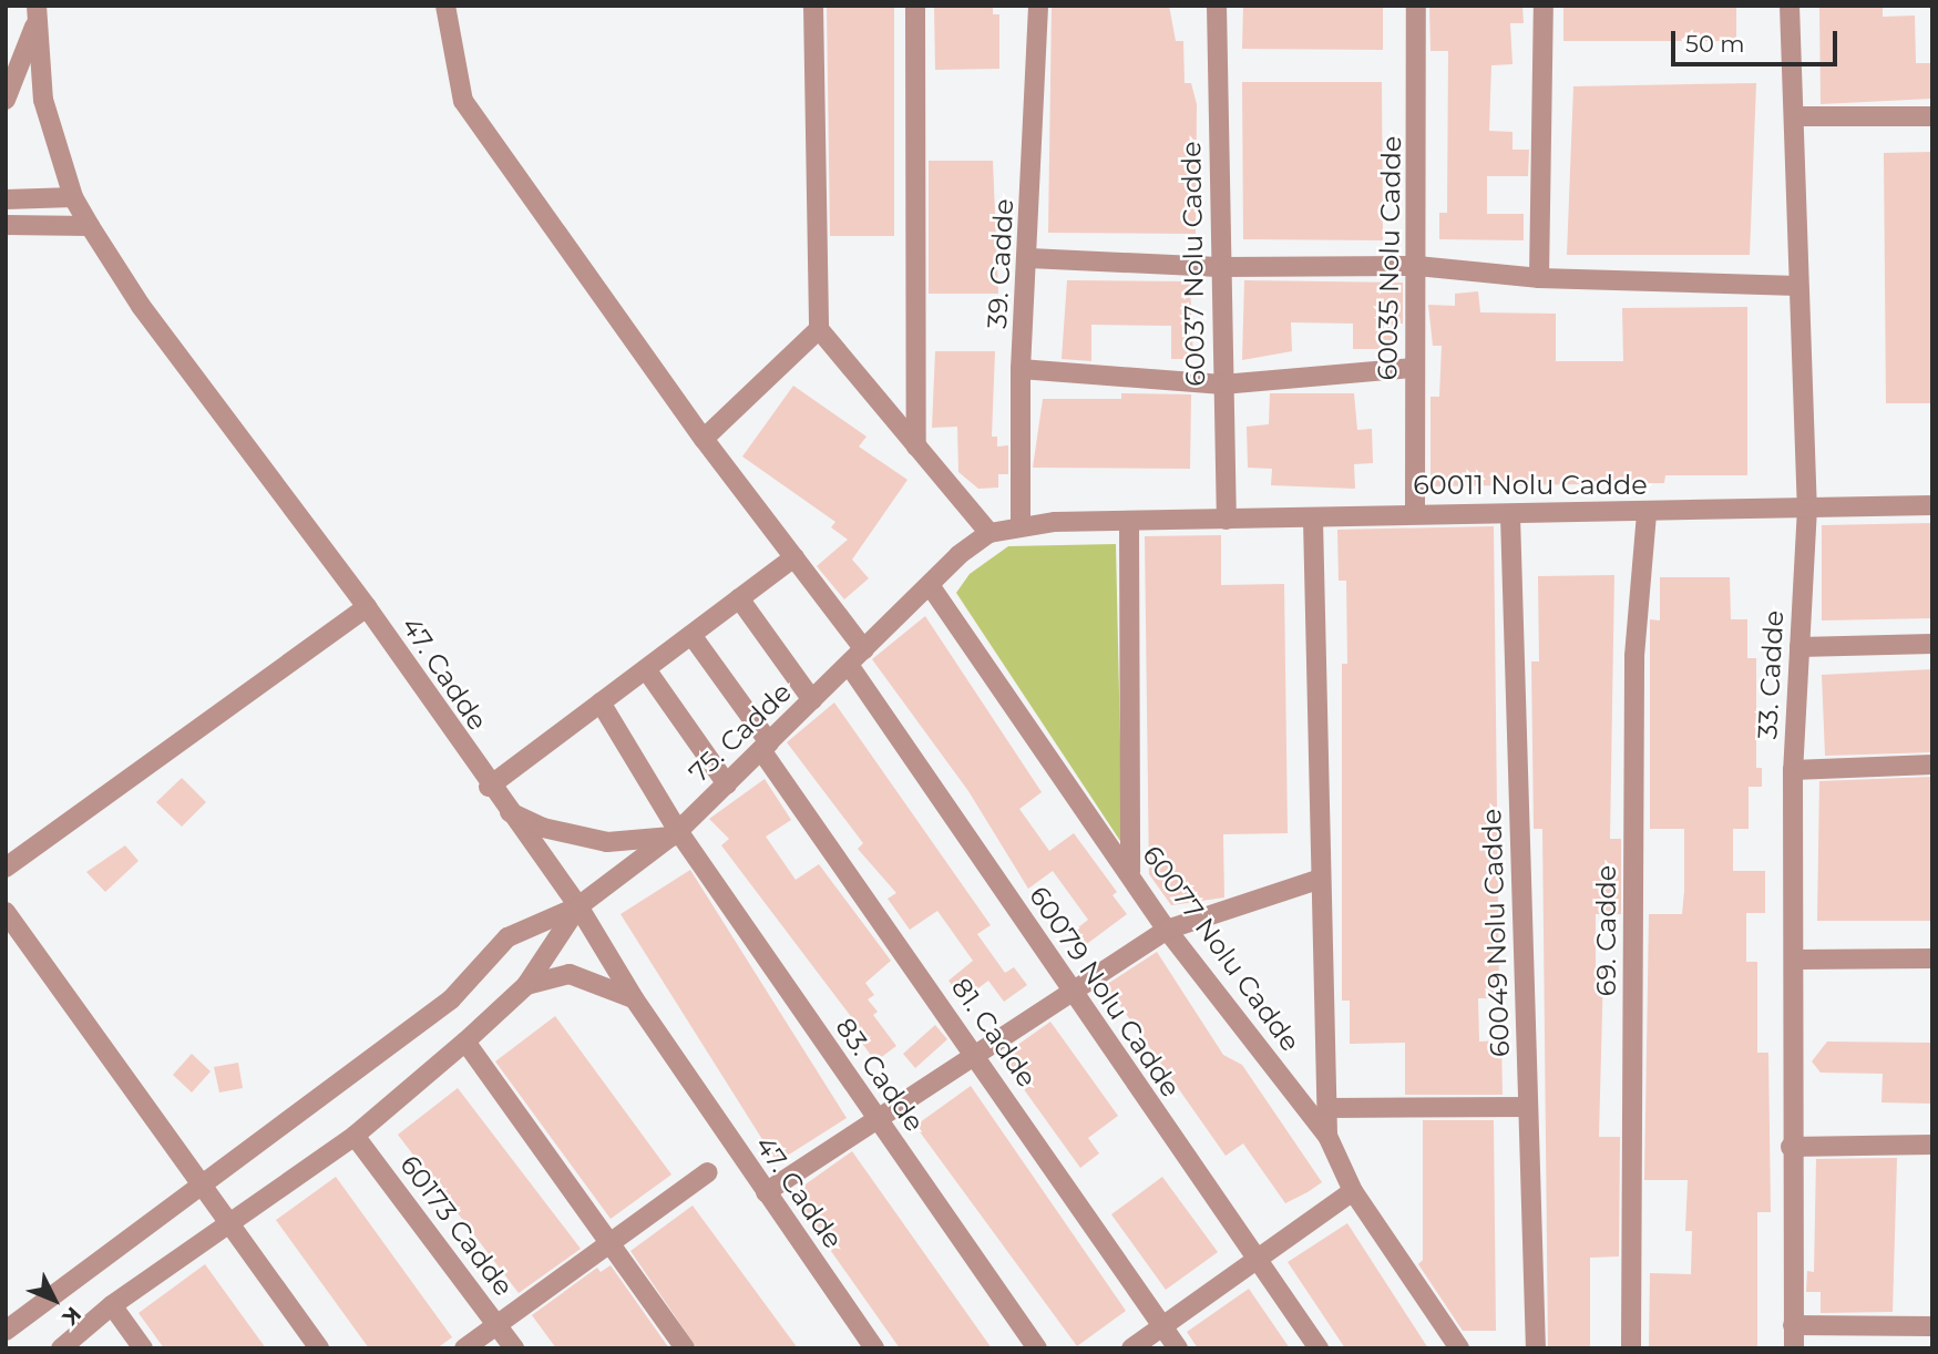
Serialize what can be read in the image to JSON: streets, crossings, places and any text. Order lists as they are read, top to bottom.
{
  "streets": {
    "street": [
      "60035 Nolu Cadde",
      "39. Cadde",
      "60037 Nolu Cadde",
      "60011 Nolu Cadde",
      "47. Cadde",
      "33. Cadde",
      "75. Cadde",
      "69. Cadde",
      "60049 Nolu Cadde",
      "60077 Nolu Cadde",
      "60079 Nolu Cadde",
      "81. Cadde",
      "83. Cadde",
      "60173 Cadde"
    ]
  },
  "crossings": [
    ["60035 Nolu Cadde", "60011 Nolu Cadde"],
    ["39. Cadde", "60011 Nolu Cadde"],
    ["60037 Nolu Cadde", "60011 Nolu Cadde"],
    ["60011 Nolu Cadde", "33. Cadde"],
    ["60011 Nolu Cadde", "75. Cadde"],
    ["60011 Nolu Cadde", "69. Cadde"],
    ["60011 Nolu Cadde", "60049 Nolu Cadde"],
    ["47. Cadde", "75. Cadde"],
    ["75. Cadde", "60077 Nolu Cadde"],
    ["75. Cadde", "60079 Nolu Cadde"],
    ["75. Cadde", "81. Cadde"],
    ["75. Cadde", "83. Cadde"]
  ],
  "scale_bar": "50 m",
  "north": "bottom right"
}
